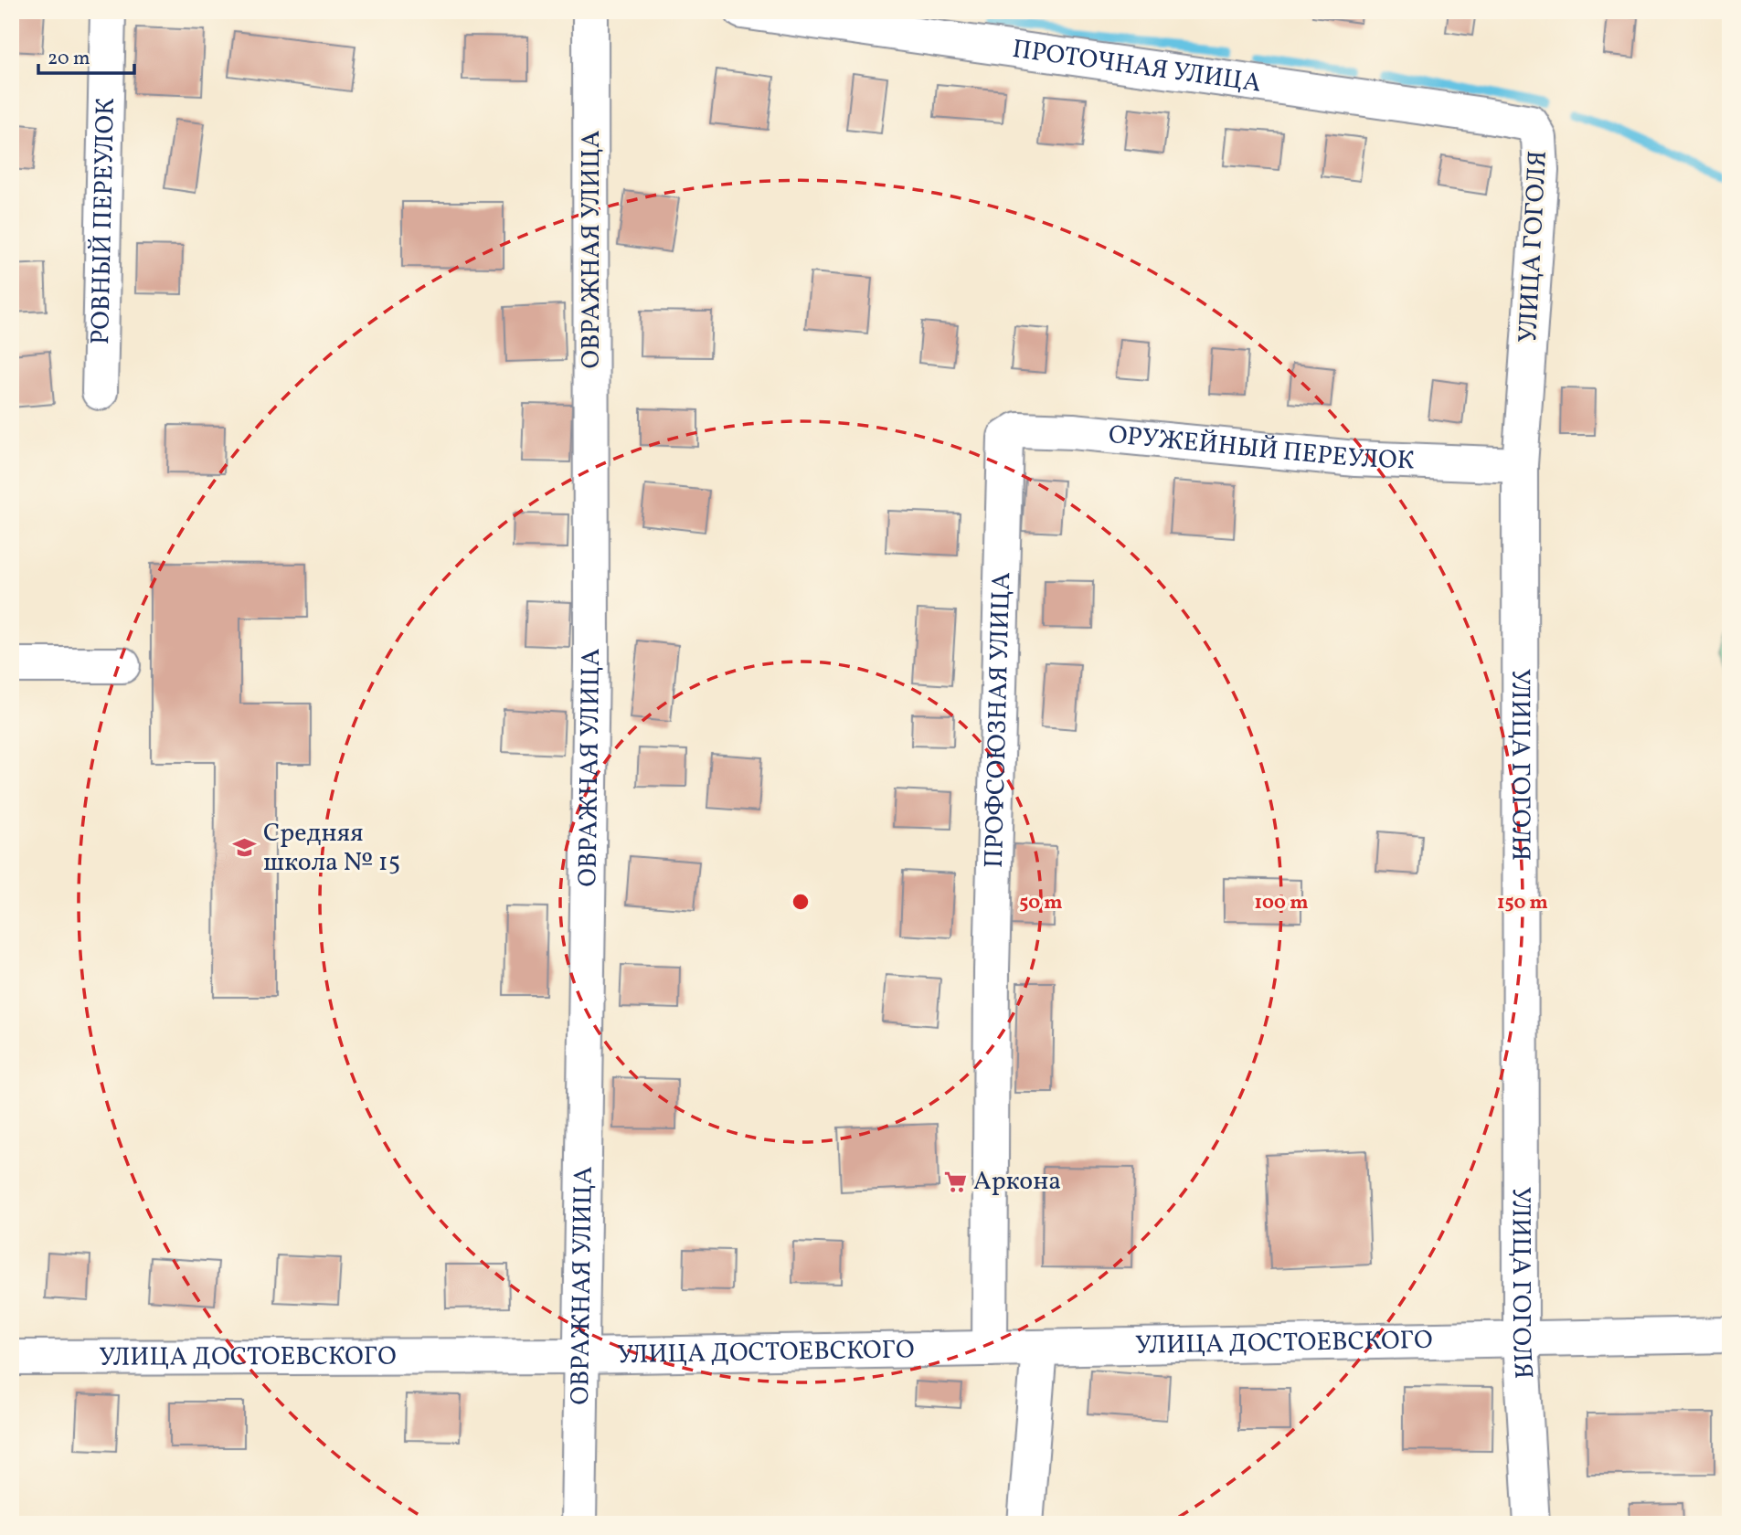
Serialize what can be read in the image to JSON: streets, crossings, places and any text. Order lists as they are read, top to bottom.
{
  "streets": {
    "street": [
      "ПРОТОЧНАЯ УЛИЦА",
      "РОВНЫЙ ПЕРЕУЛОК",
      "УЛИЦА ГОГОЛЯ",
      "ОВРАЖНАЯ УЛИЦА",
      "ОРУЖЕЙНЫЙ ПЕРЕУЛОК",
      "ПРОФСОЮЗНАЯ УЛИЦА",
      "УЛИЦА ДОСТОЕВСКОГО"
    ]
  },
  "crossings": [
    ["ПРОТОЧНАЯ УЛИЦА", "УЛИЦА ГОГОЛЯ"],
    ["УЛИЦА ГОГОЛЯ", "ОРУЖЕЙНЫЙ ПЕРЕУЛОК"],
    ["УЛИЦА ГОГОЛЯ", "УЛИЦА ДОСТОЕВСКОГО"],
    ["ОВРАЖНАЯ УЛИЦА", "УЛИЦА ДОСТОЕВСКОГО"],
    ["ОРУЖЕЙНЫЙ ПЕРЕУЛОК", "ПРОФСОЮЗНАЯ УЛИЦА"],
    ["ПРОФСОЮЗНАЯ УЛИЦА", "УЛИЦА ДОСТОЕВСКОГО"]
  ],
  "places": {
    "school or university": ["Средняя школа № 15"],
    "supermarket": ["Аркона"]
  },
  "scale_bar": "20 m",
  "rings": ["50 m", "100 m", "150 m"]
}
